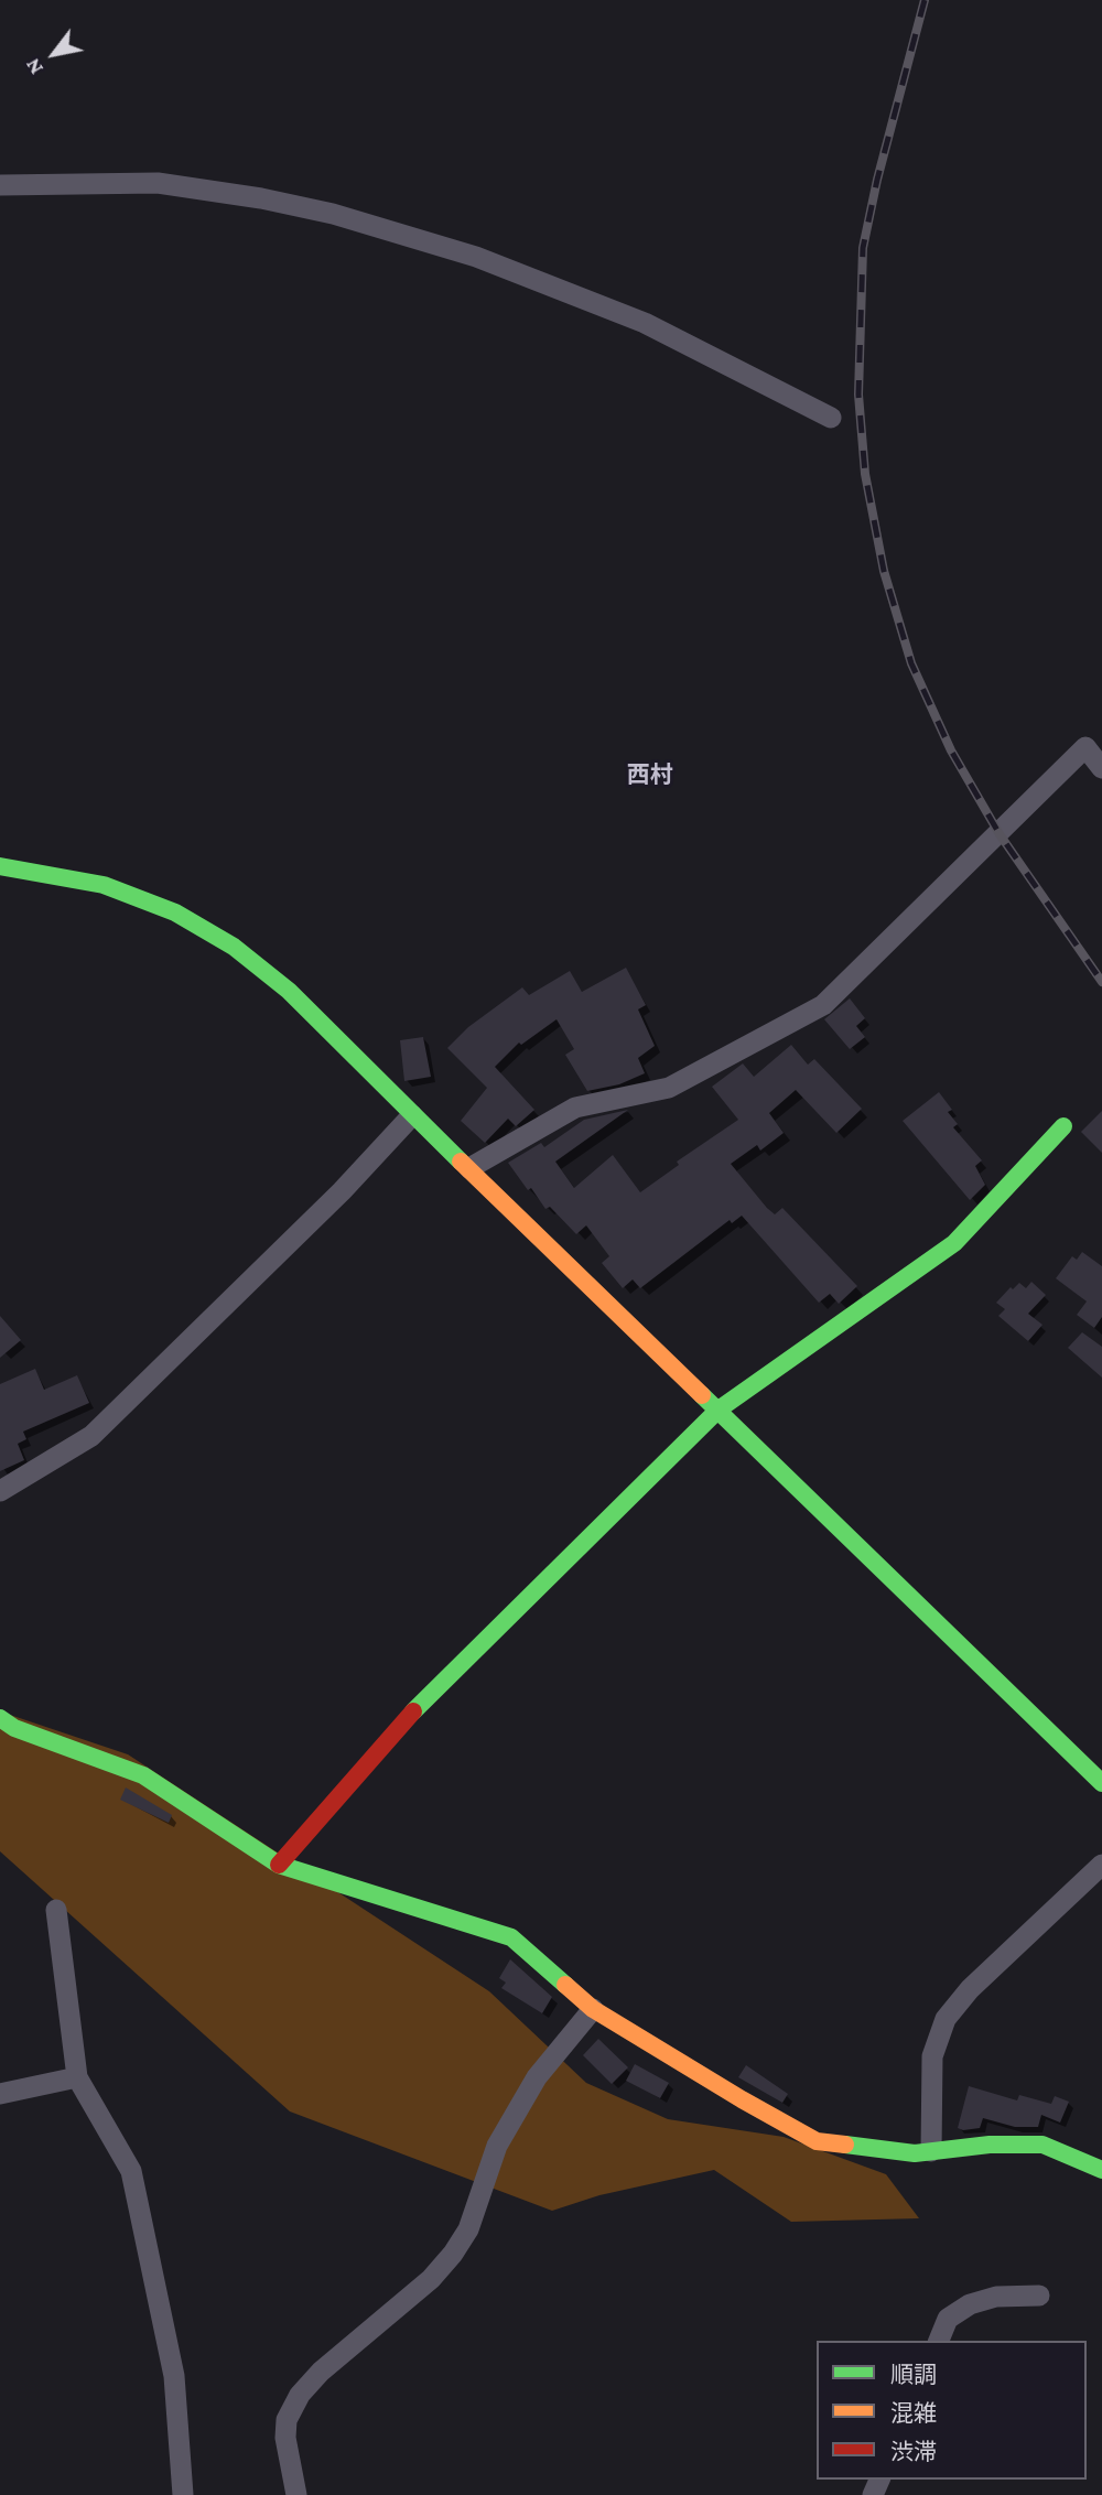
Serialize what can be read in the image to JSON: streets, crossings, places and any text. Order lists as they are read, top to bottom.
{
  "districts": ["西村"],
  "legend": ["順調", "混雑", "渋滞"],
  "north": "bottom left"
}
